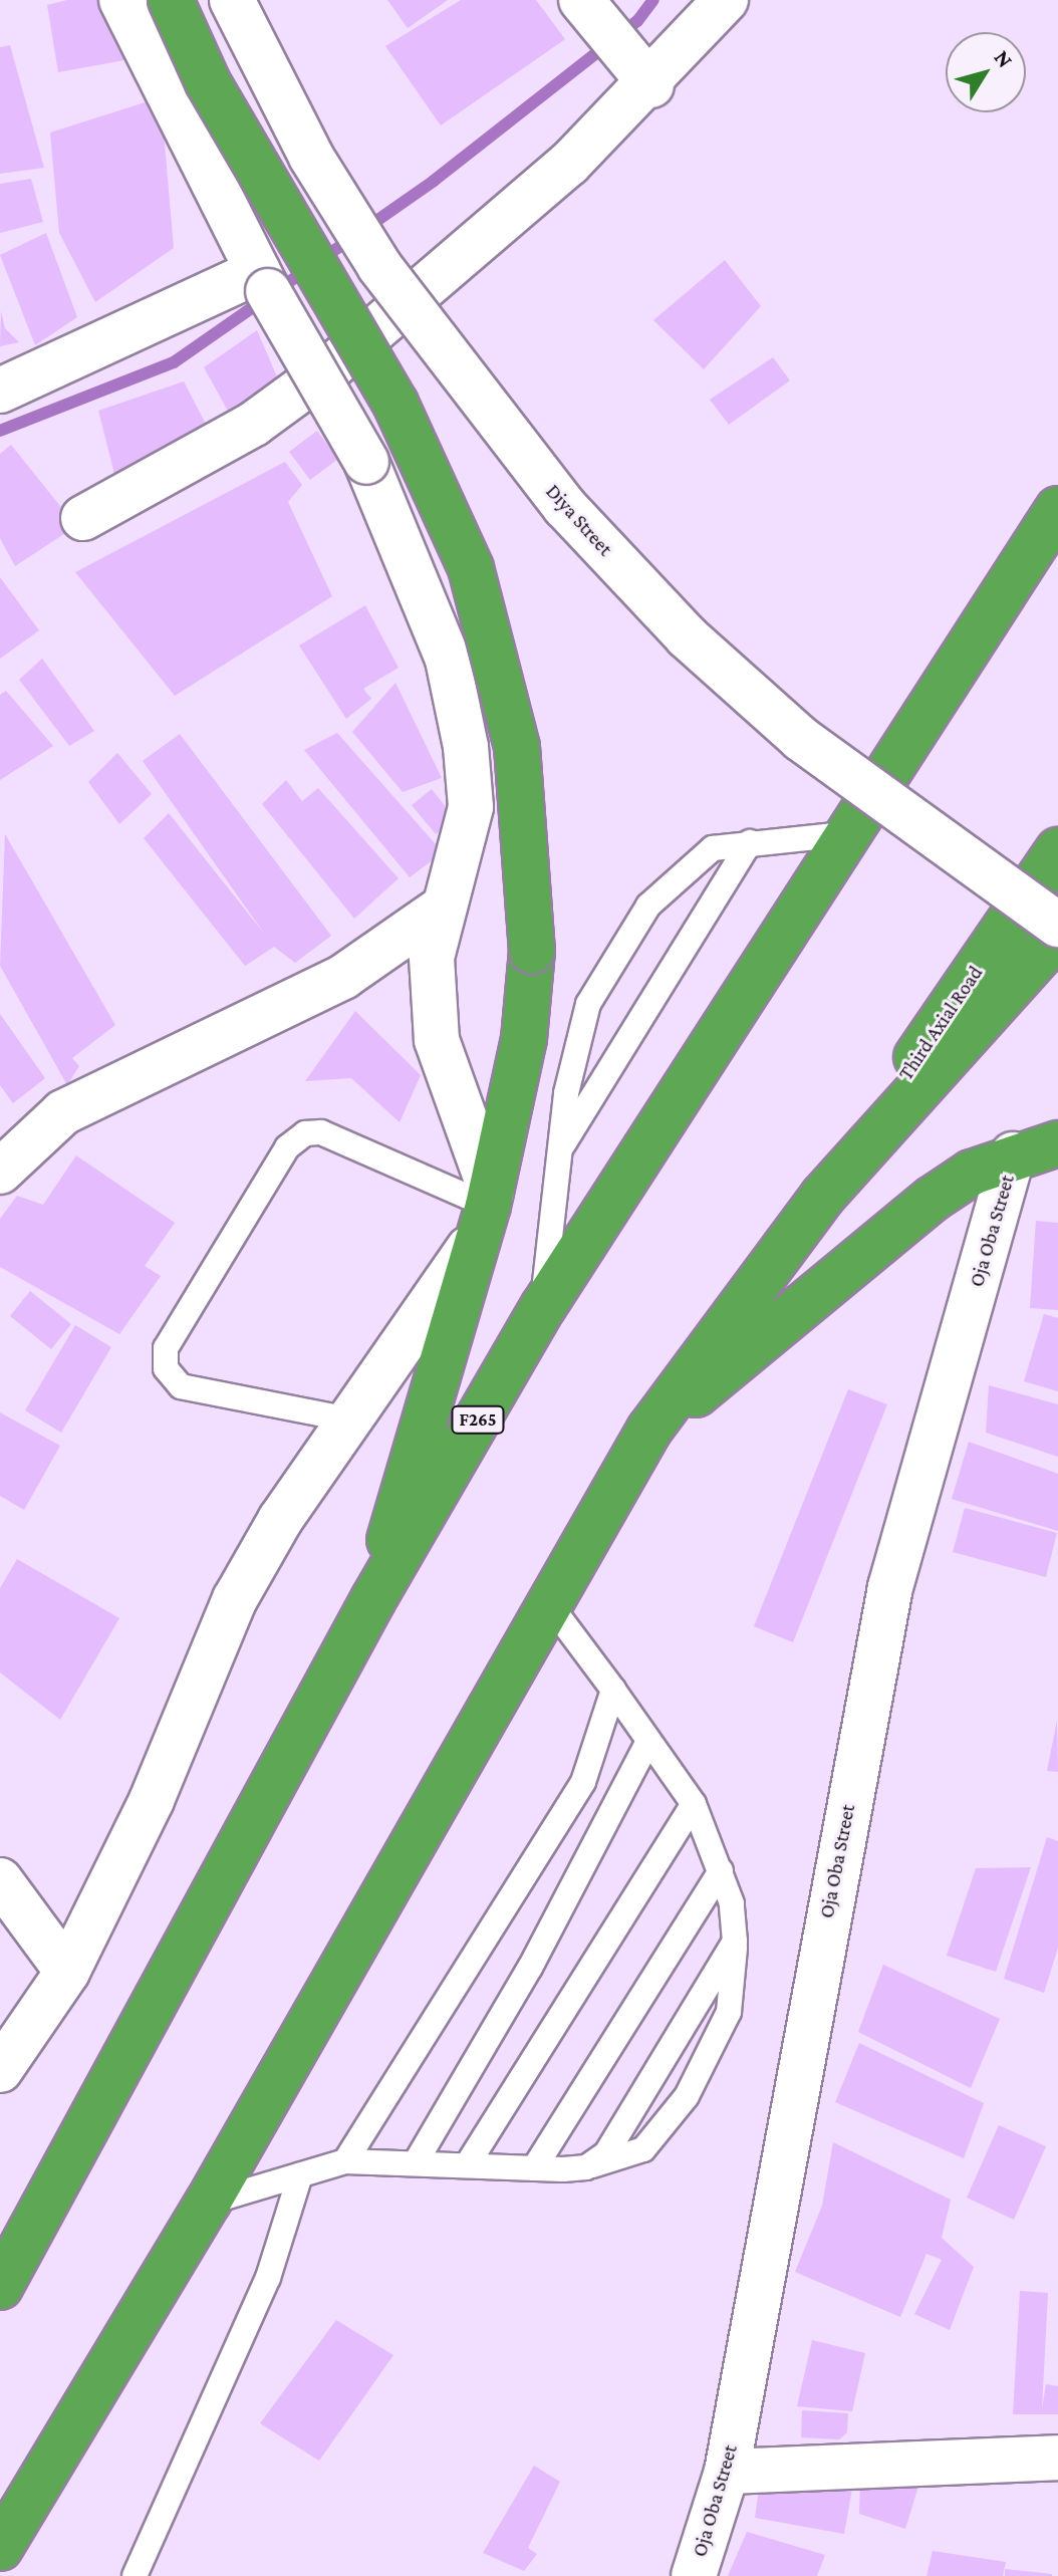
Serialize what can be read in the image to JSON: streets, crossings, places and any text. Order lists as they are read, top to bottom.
{
  "streets": {
    "highway": ["Third Axial Road", "F265"],
    "street": ["Diya Street", "Oja Oba Street"]
  },
  "north": "top right"
}
